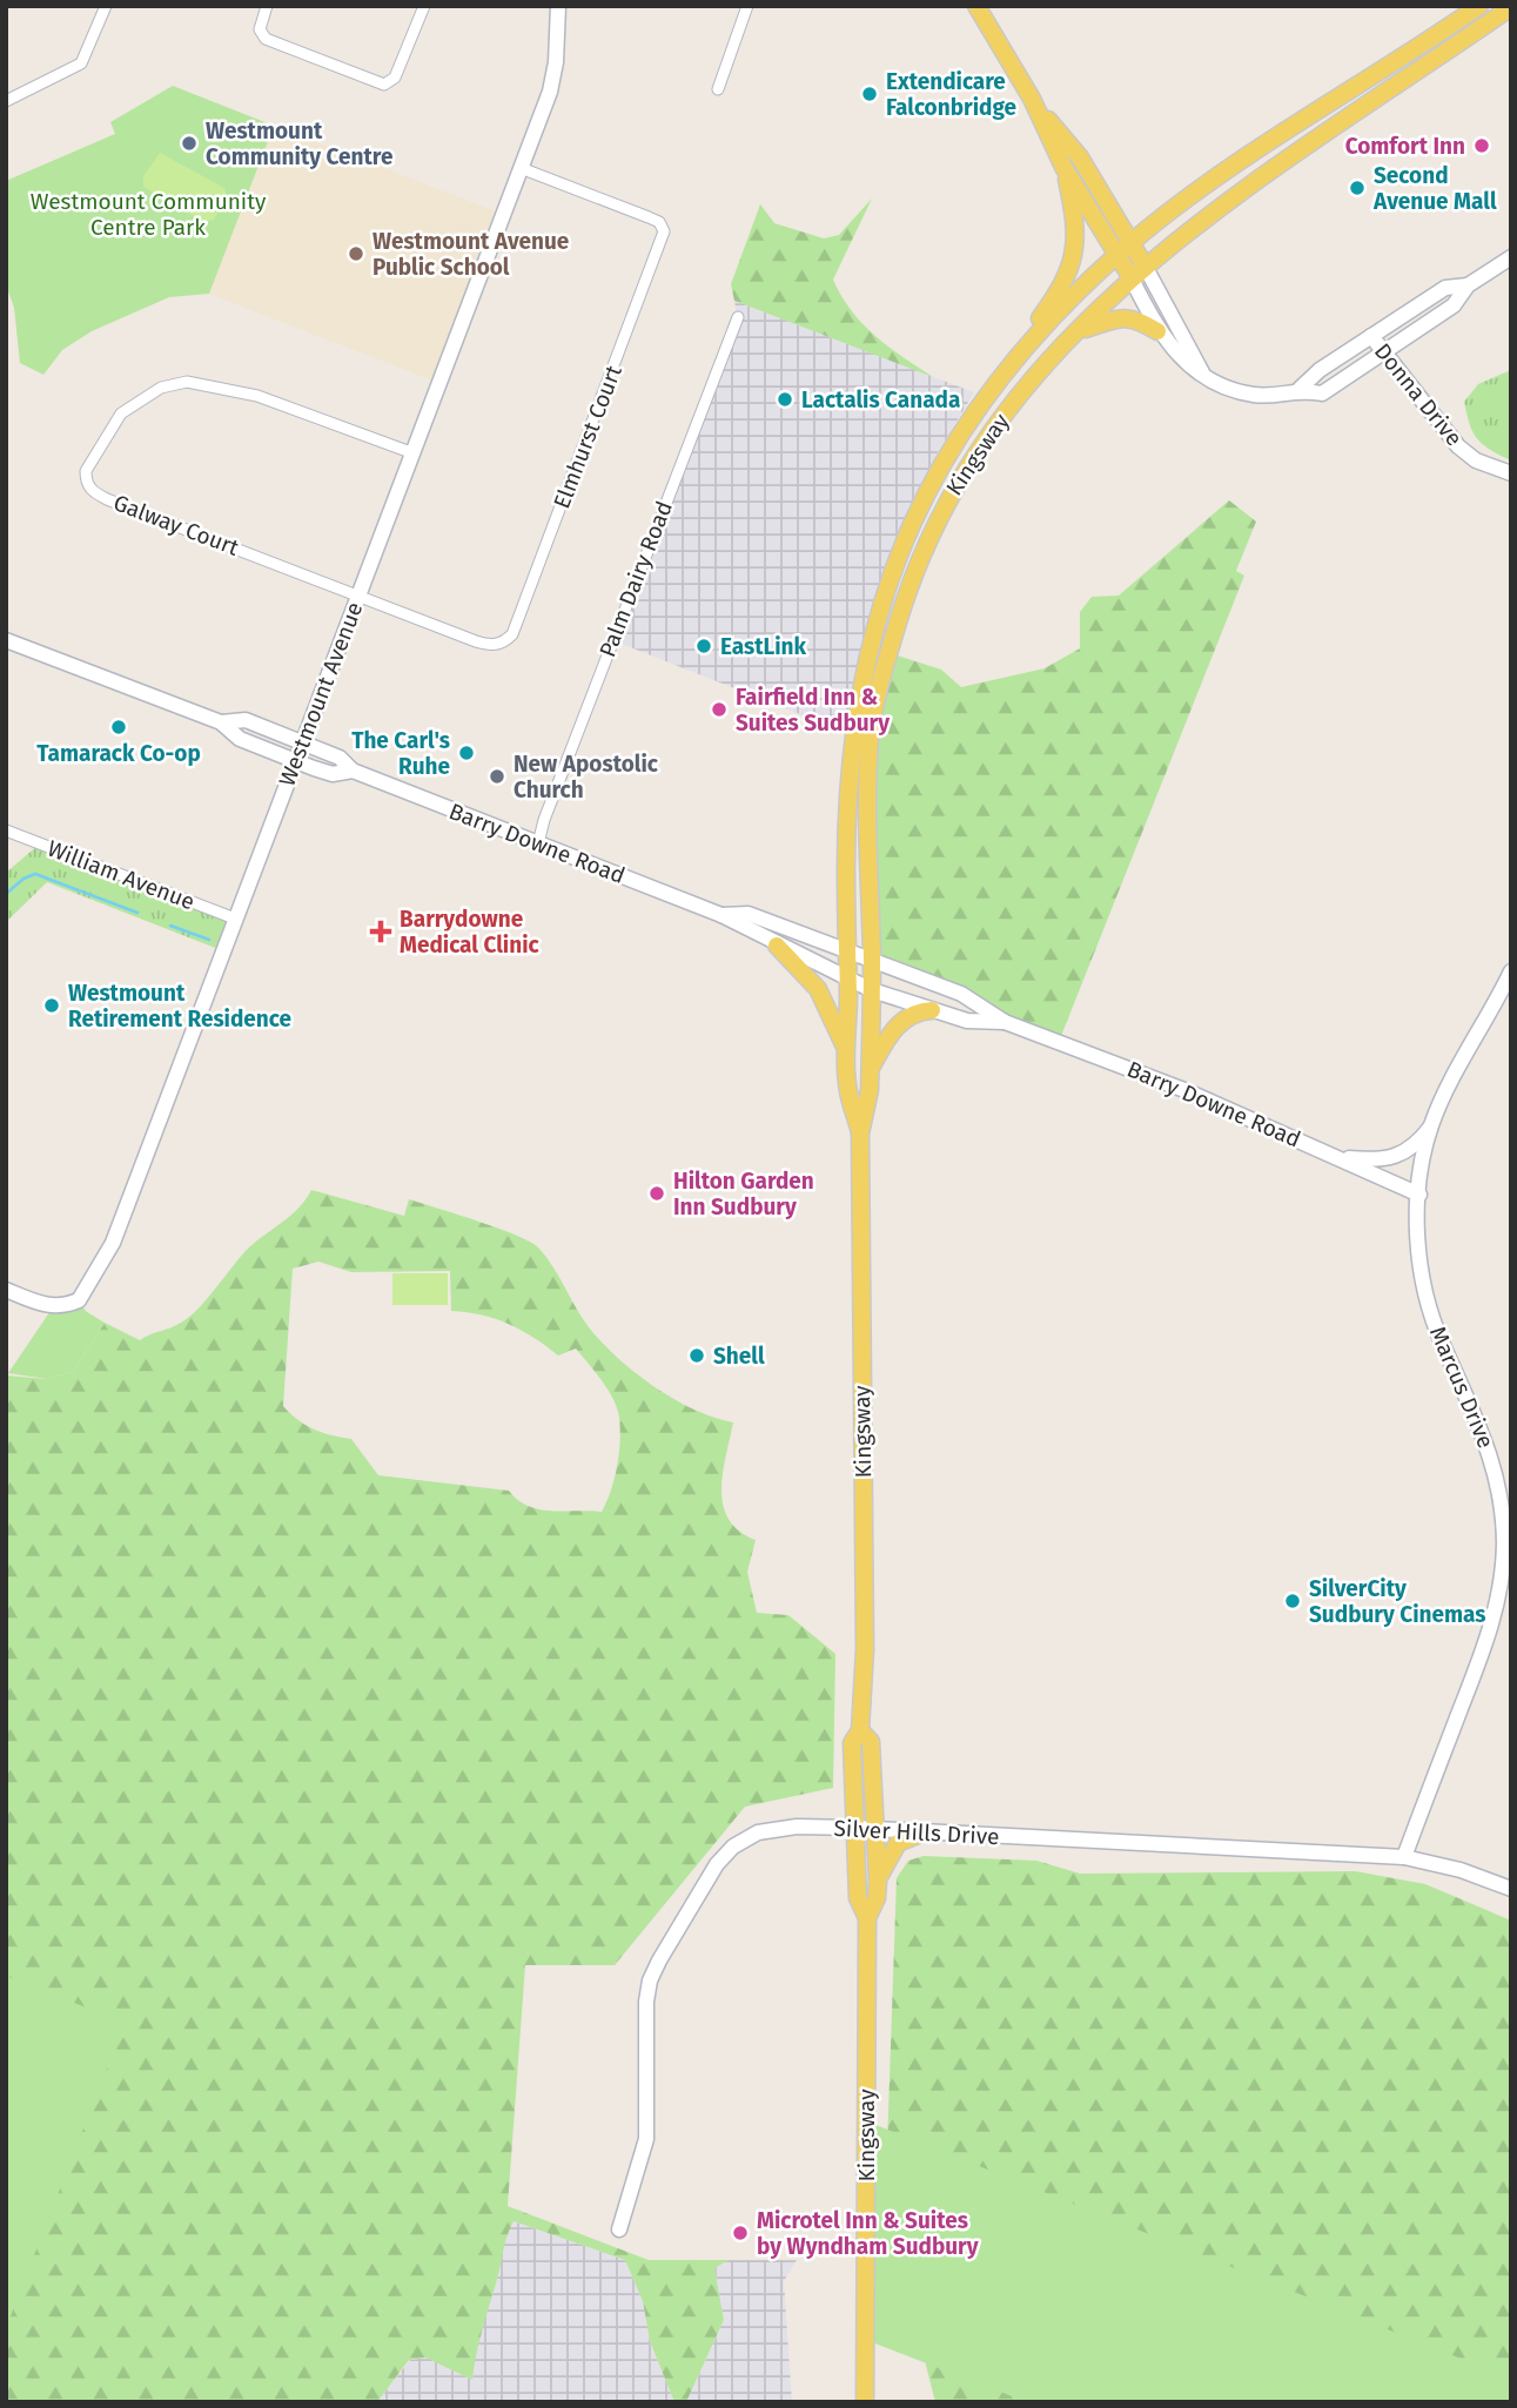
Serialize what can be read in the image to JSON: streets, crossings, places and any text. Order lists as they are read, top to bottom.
{
  "streets": {
    "main road": ["Kingsway"],
    "street": [
      "Donna Drive",
      "Elmhurst Court",
      "Galway Court",
      "Palm Dairy Road",
      "Westmount Avenue",
      "Barry Downe Road",
      "William Avenue",
      "Marcus Drive",
      "Silver Hills Drive"
    ]
  },
  "crossings": [
    ["Elmhurst Court", "Galway Court"],
    ["Elmhurst Court", "Westmount Avenue"],
    ["Kingsway", "Barry Downe Road"],
    ["Kingsway", "Silver Hills Drive"],
    ["Galway Court", "Westmount Avenue"],
    ["Palm Dairy Road", "Barry Downe Road"],
    ["Westmount Avenue", "Barry Downe Road"],
    ["Westmount Avenue", "William Avenue"],
    ["Barry Downe Road", "Marcus Drive"],
    ["Marcus Drive", "Silver Hills Drive"]
  ],
  "parks": ["Westmount Community Centre Park"],
  "places": {
    "other": [
      "Extendicare Falconbridge",
      "Westmount Community Centre",
      "Comfort Inn",
      "Second Avenue Mall",
      "Westmount Avenue Public School",
      "Lactalis Canada",
      "EastLink",
      "Fairfield Inn & Suites Sudbury",
      "Tamarack Co-op",
      "The Carl's Ruhe",
      "New Apostolic Church",
      "Westmount Retirement Residence",
      "Hilton Garden Inn Sudbury",
      "Shell",
      "SilverCity Sudbury Cinemas",
      "Microtel Inn & Suites by Wyndham Sudbury"
    ],
    "health": ["Barrydowne Medical Clinic"]
  }
}
